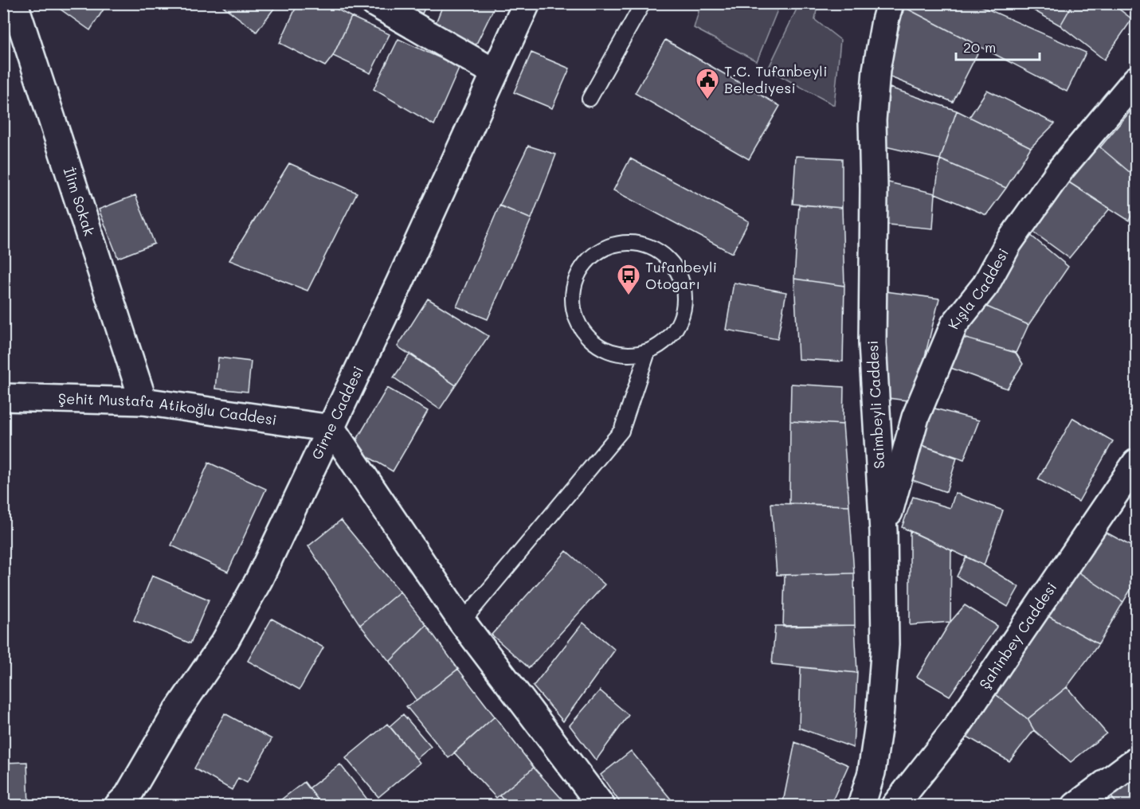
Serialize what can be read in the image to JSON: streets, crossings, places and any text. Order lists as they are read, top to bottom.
{
  "streets": {
    "street": [
      "İlim Sokak",
      "Kışla Caddesi",
      "Saimbeyli Caddesi",
      "Şehit Mustafa Atikoğlu Caddesi",
      "Girne Caddesi",
      "Şahinbey Caddesi"
    ]
  },
  "crossings": [
    ["İlim Sokak", "Şehit Mustafa Atikoğlu Caddesi"],
    ["Kışla Caddesi", "Saimbeyli Caddesi"],
    ["Şehit Mustafa Atikoğlu Caddesi", "Girne Caddesi"]
  ],
  "places": {
    "public building": ["T.C. Tufanbeyli Belediyesi"],
    "bus stop": ["Tufanbeyli Otogarı"]
  },
  "scale_bar": "20 m"
}
